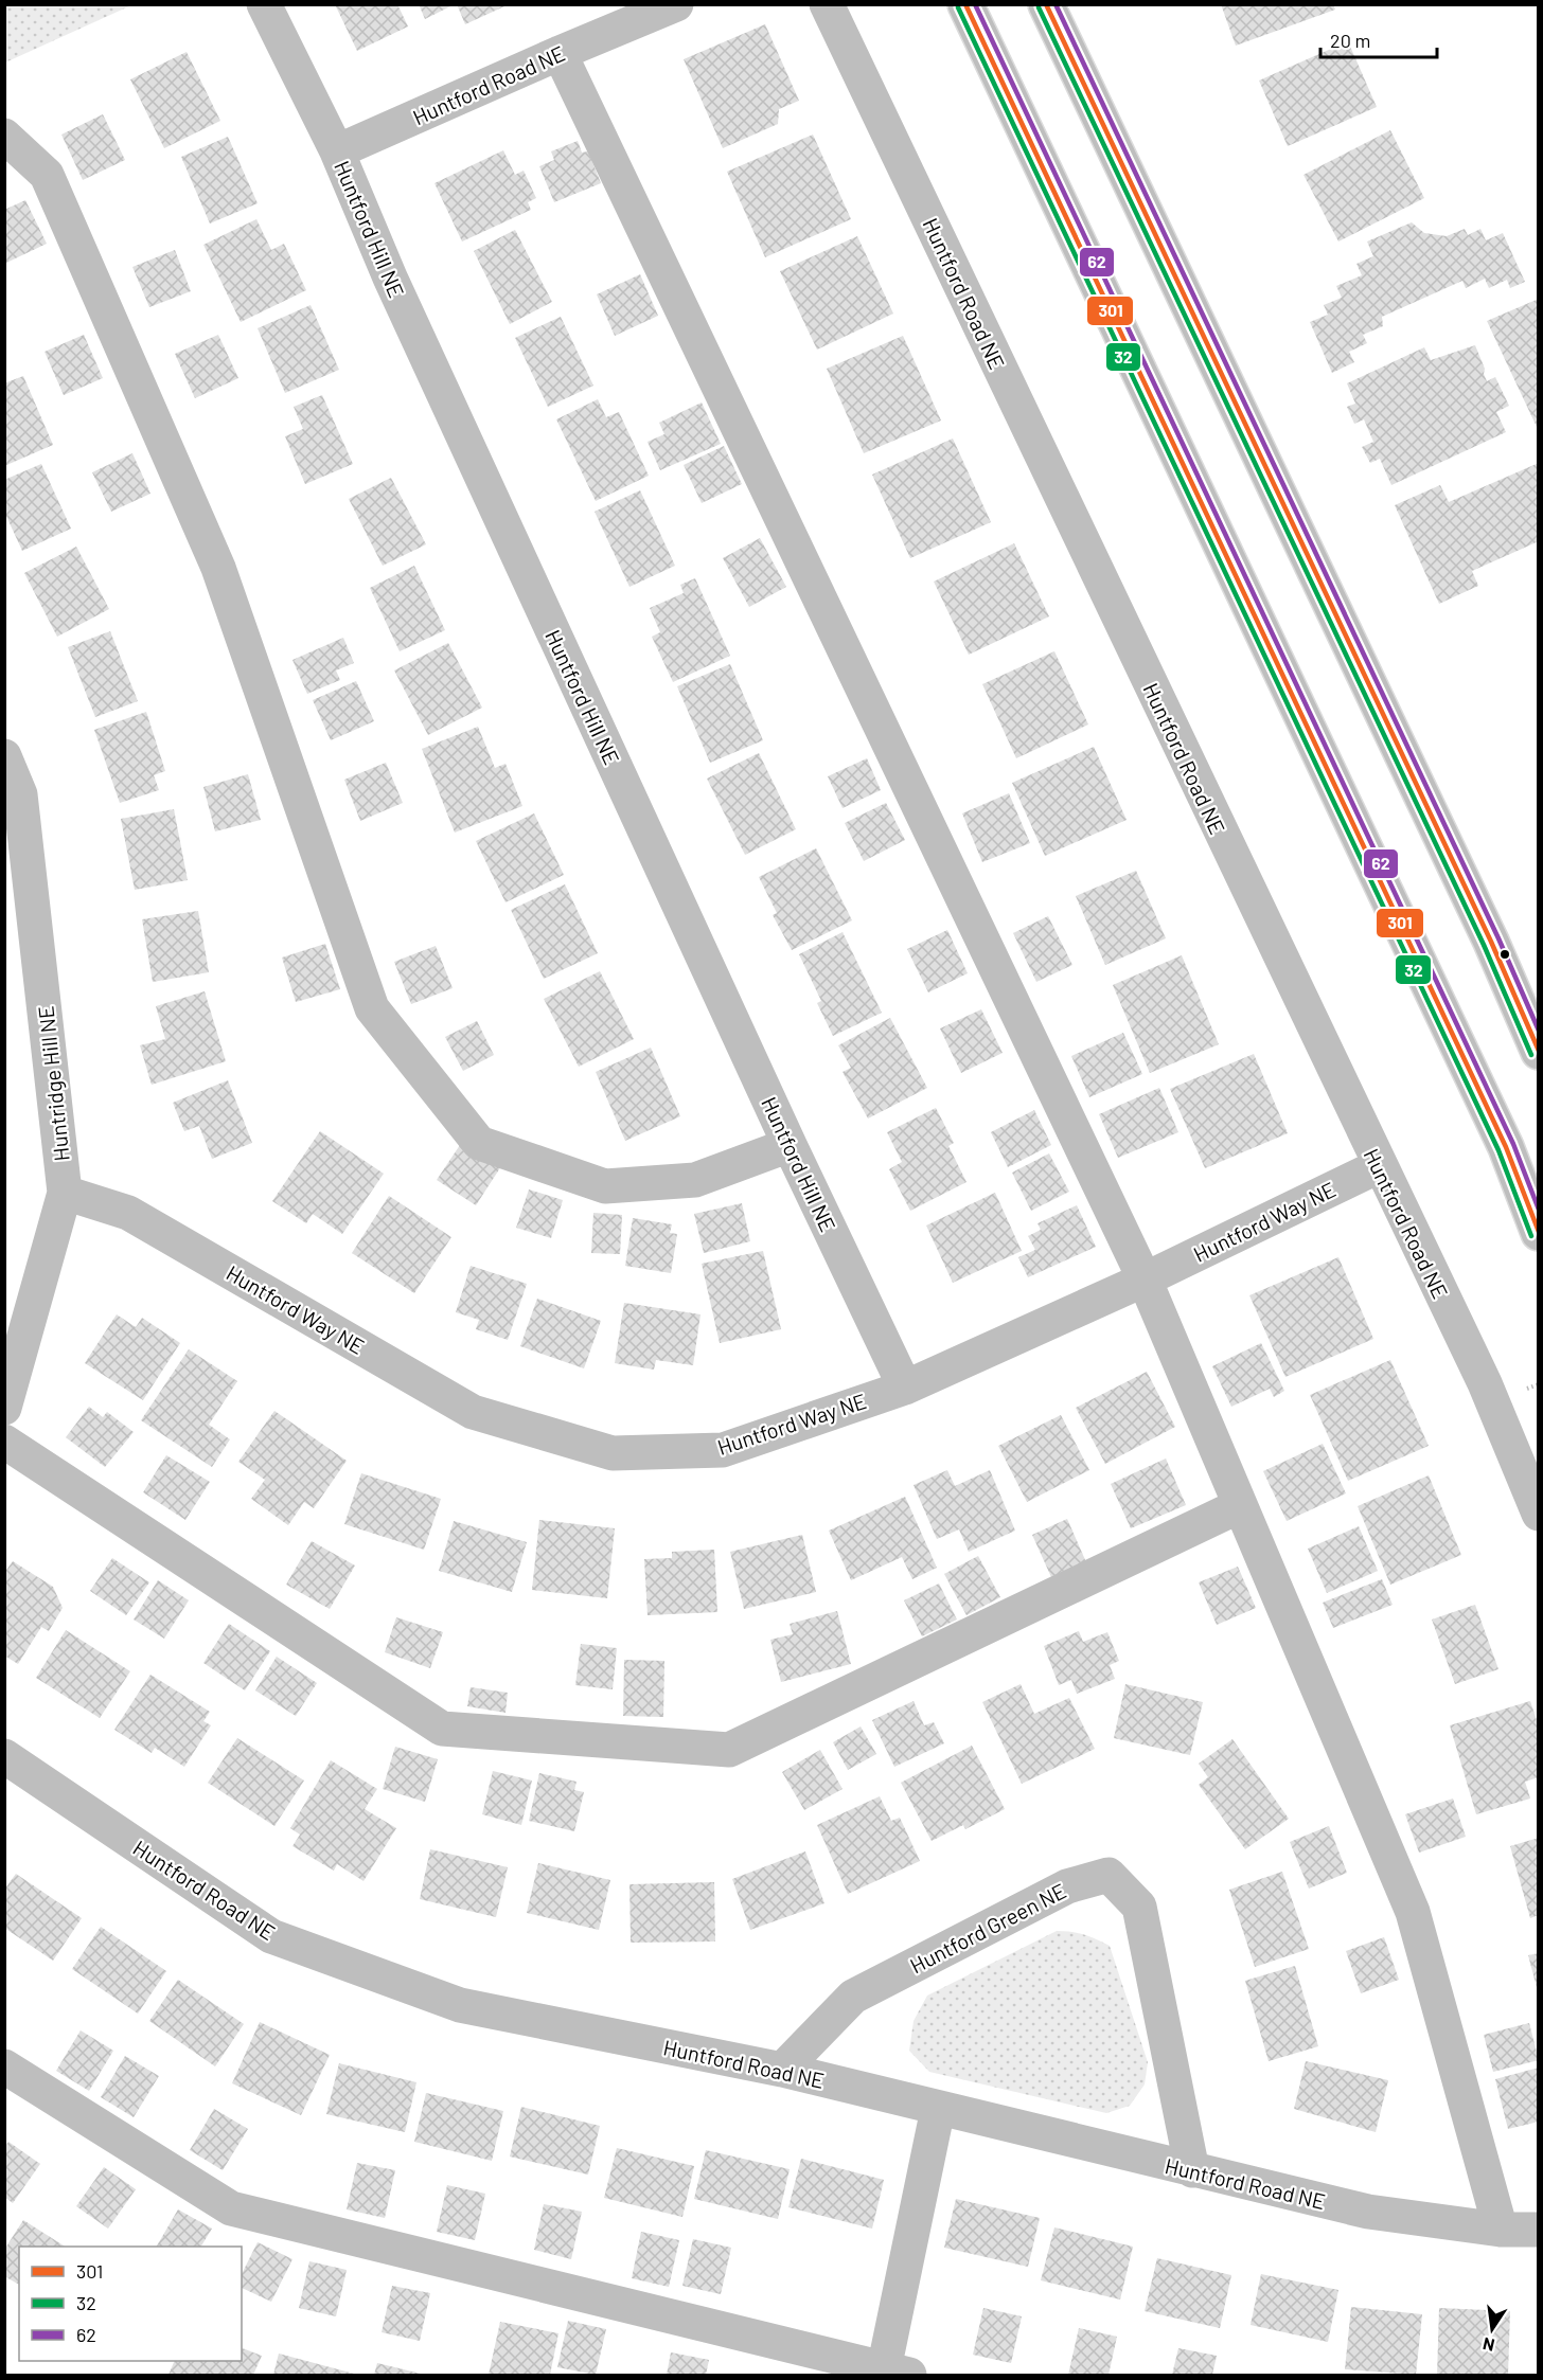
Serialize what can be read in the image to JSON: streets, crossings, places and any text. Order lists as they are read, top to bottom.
{
  "streets": {
    "street": [
      "Huntford Road NE",
      "Huntford Hill NE",
      "Huntridge Hill NE",
      "Huntford Way NE",
      "Huntford Green NE"
    ]
  },
  "crossings": [
    ["Huntford Road NE", "Huntford Hill NE"],
    ["Huntford Road NE", "Huntford Way NE"],
    ["Huntford Road NE", "Huntford Green NE"],
    ["Huntford Hill NE", "Huntford Way NE"],
    ["Huntridge Hill NE", "Huntford Way NE"]
  ],
  "lines": ["transit line 301", "transit line 62", "transit line 32"],
  "legend": ["301", "32", "62"],
  "scale_bar": "20 m",
  "north": "bottom"
}
